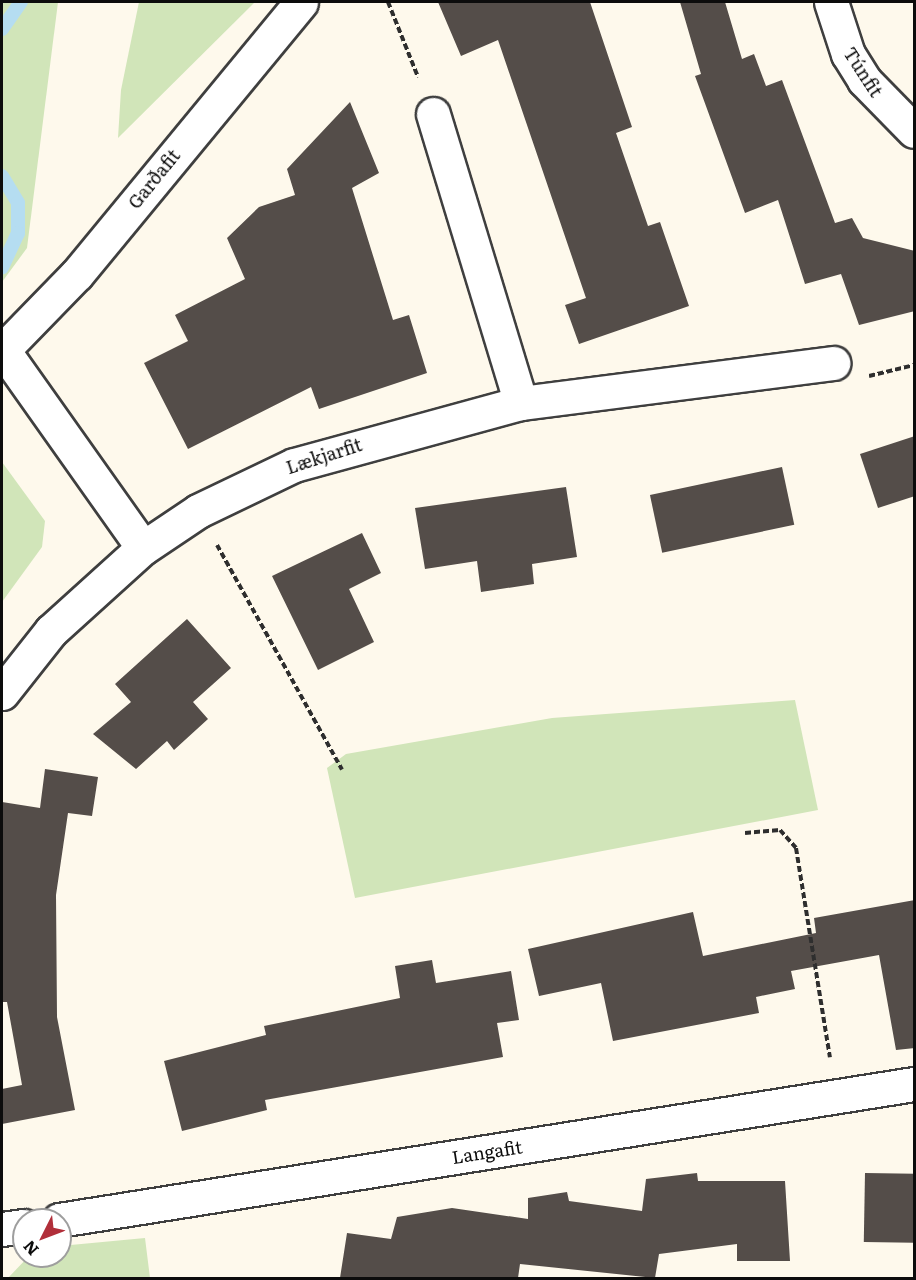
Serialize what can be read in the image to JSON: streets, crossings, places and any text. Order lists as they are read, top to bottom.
{
  "streets": {
    "street": [
      "Túnfit",
      "Garðafit",
      "Lækjarfit",
      "Langafit"
    ]
  },
  "north": "bottom left"
}
